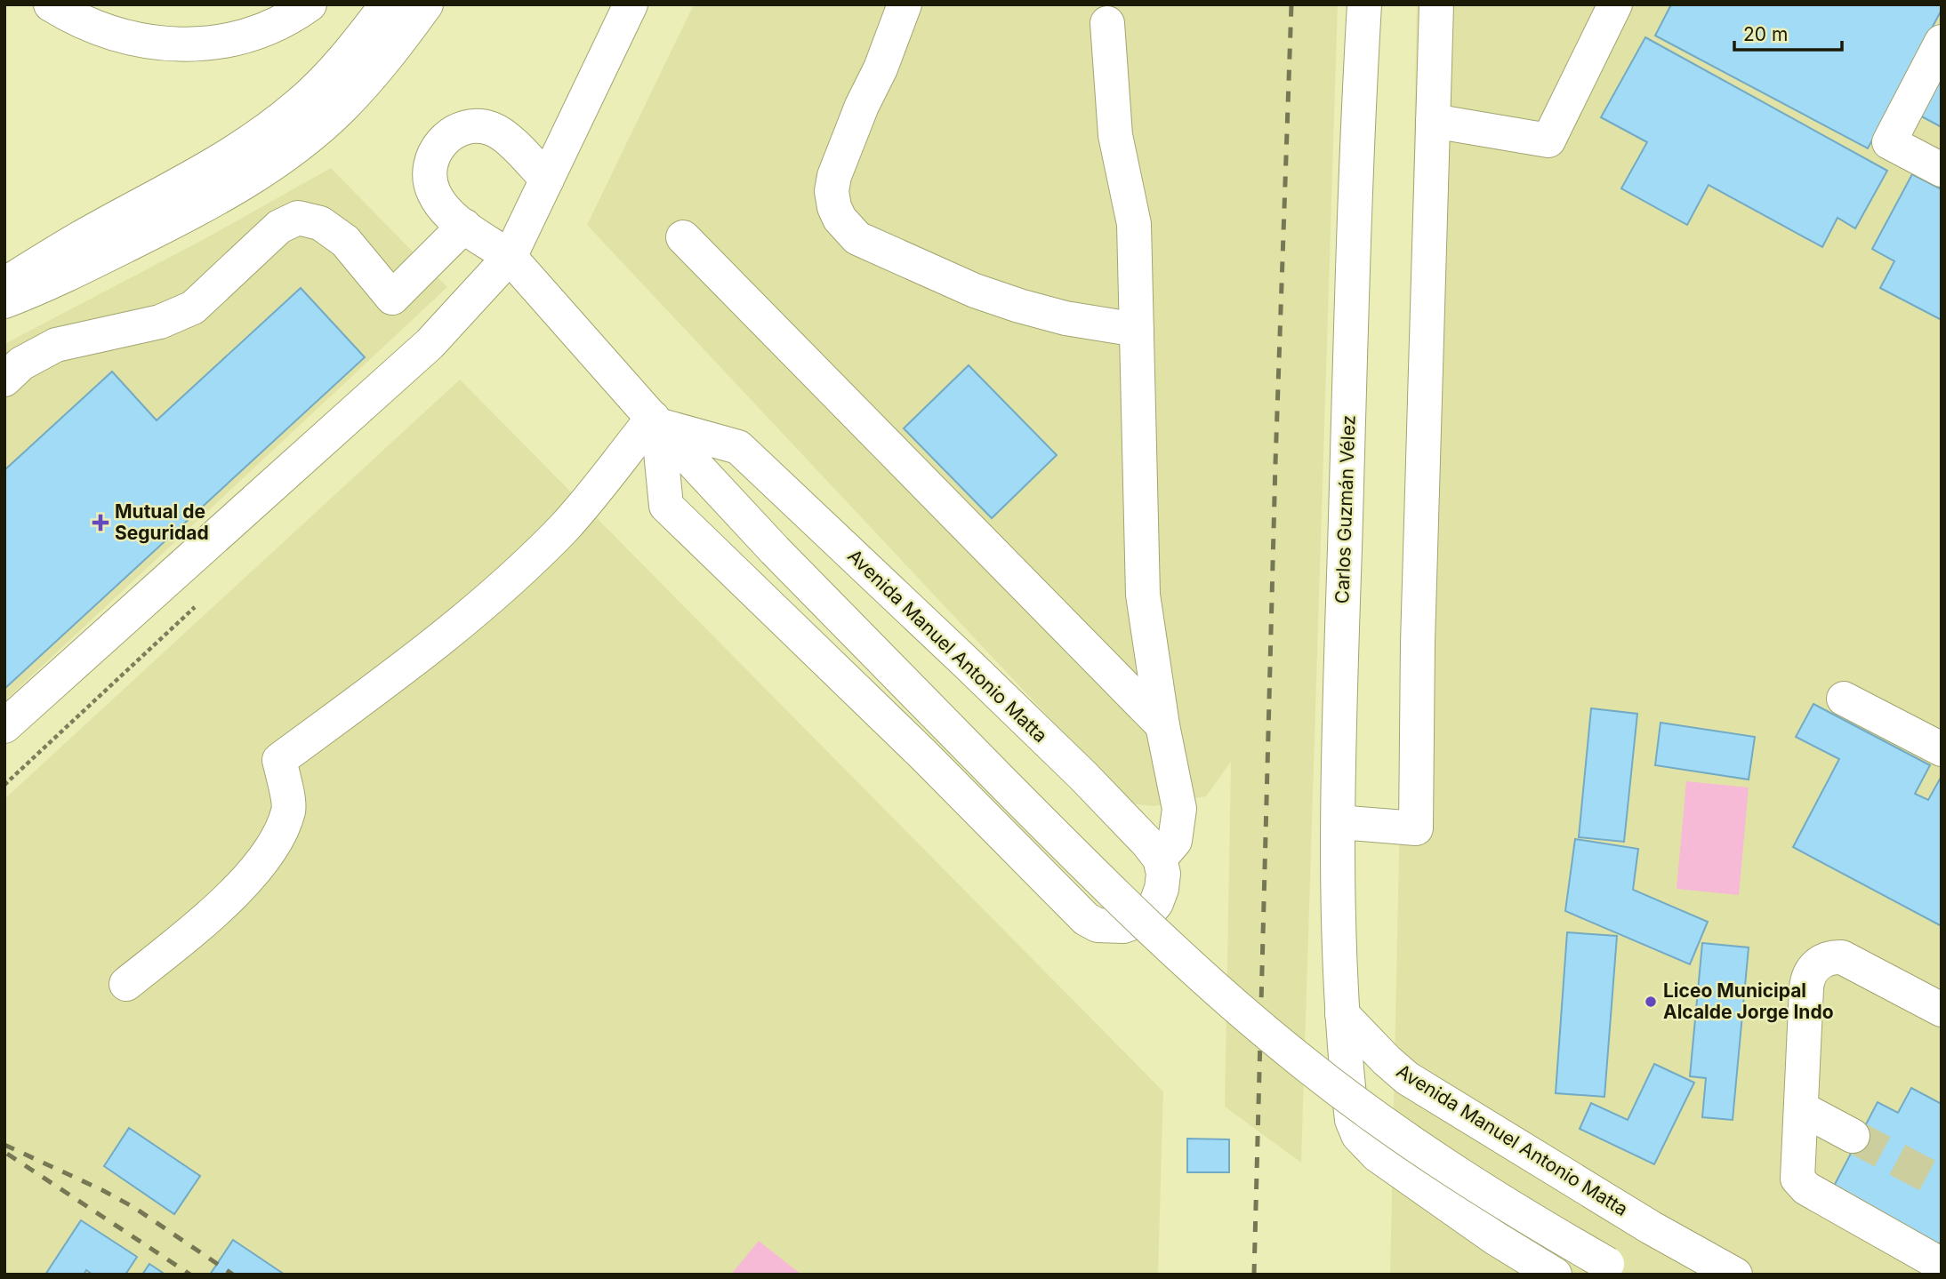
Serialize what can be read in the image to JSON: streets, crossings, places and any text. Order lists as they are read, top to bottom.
{
  "streets": {
    "main road": ["Carlos Guzmán Vélez", "Avenida Manuel Antonio Matta"]
  },
  "crossings": [
    ["Carlos Guzmán Vélez", "Avenida Manuel Antonio Matta"]
  ],
  "places": {
    "health": ["Mutual de Seguridad"],
    "other": ["Liceo Municipal Alcalde Jorge Indo"]
  },
  "scale_bar": "20 m"
}
